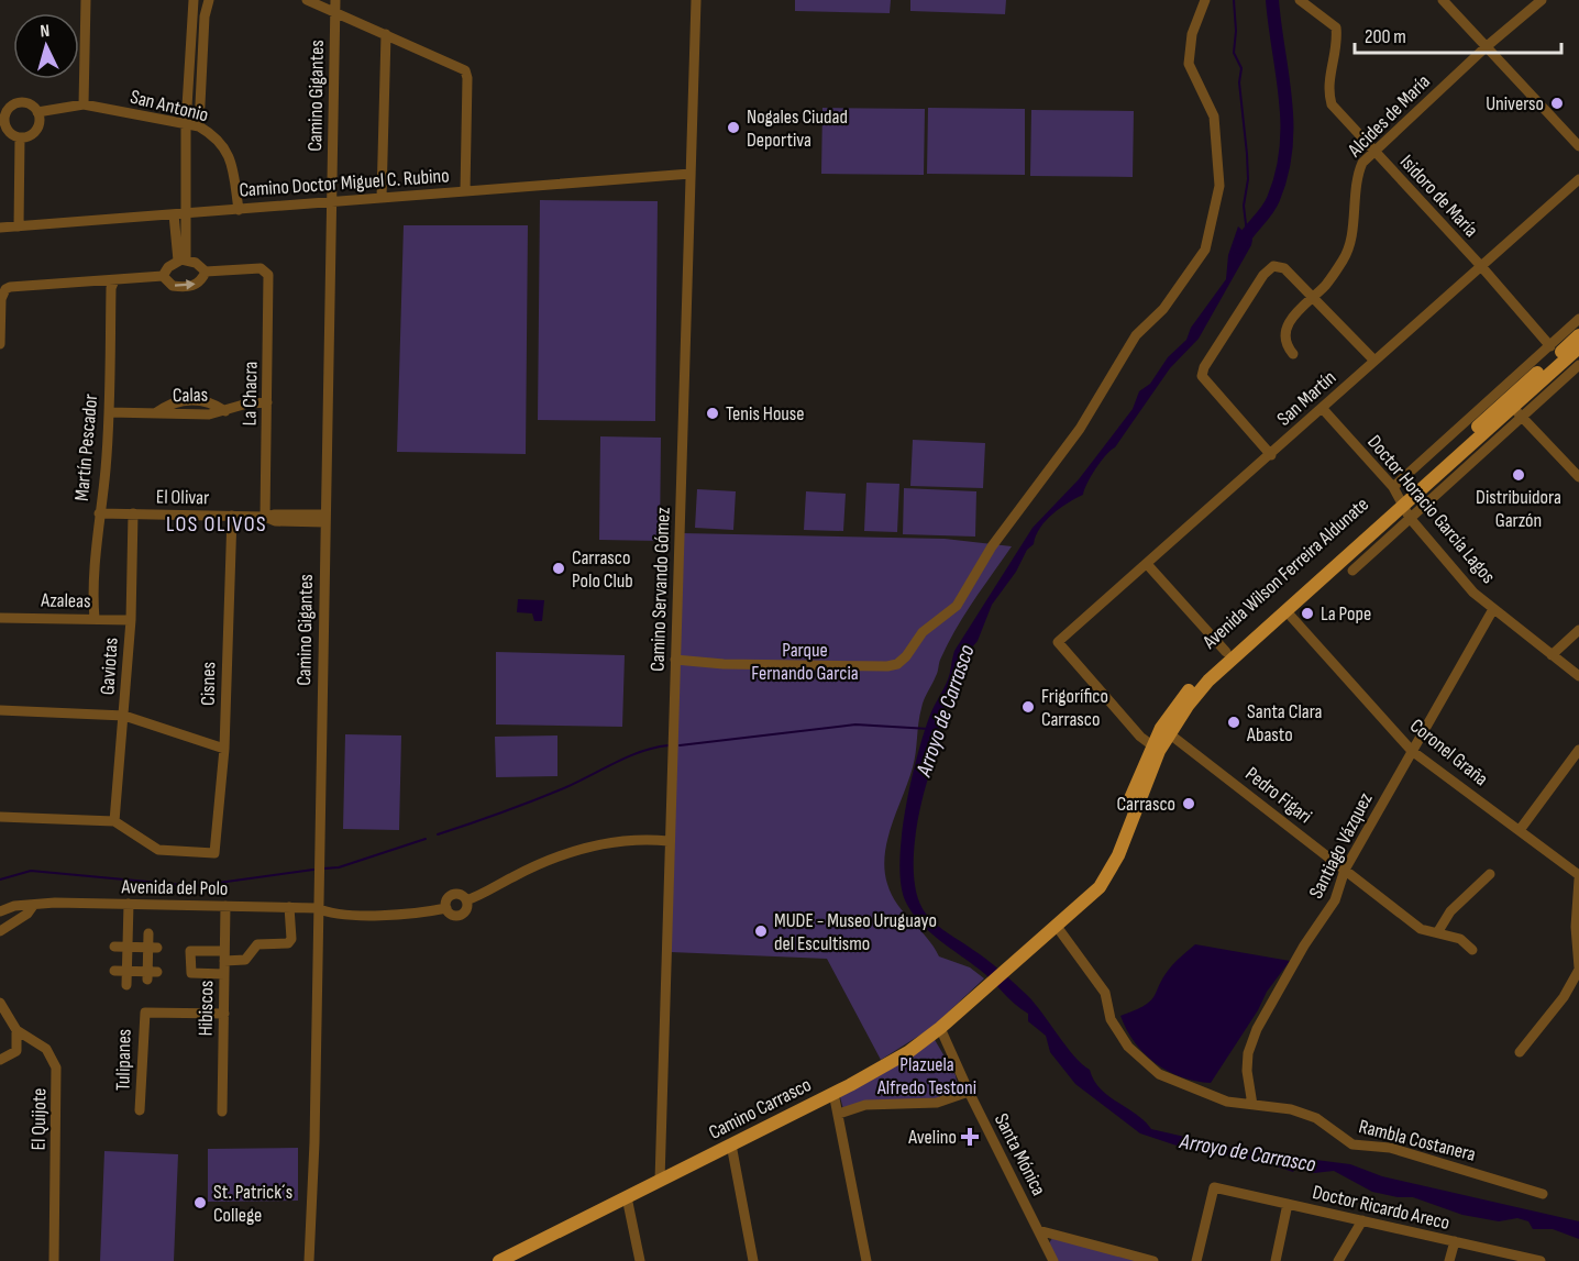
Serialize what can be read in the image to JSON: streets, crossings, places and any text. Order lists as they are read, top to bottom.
{
  "streets": {
    "main road": ["Avenida Wilson Ferreira Aldunate", "Camino Carrasco"],
    "street": [
      "Camino Gigantes",
      "San Antonio",
      "Alcides de María",
      "Camino Doctor Miguel C. Rubino",
      "Isidoro de María",
      "La Chacra",
      "Calas",
      "San Martín",
      "Martín Pescador",
      "El Olivar",
      "Doctor Horacio García Lagos",
      "Camino Servando Gómez",
      "Azaleas",
      "Gaviotas",
      "Cisnes",
      "Coronel Graña",
      "Pedro Figari",
      "Santiago Vázquez",
      "Avenida del Polo",
      "Hibiscos",
      "Tulipanes",
      "El Quijote",
      "Rambla Costanera",
      "Santa Mónica",
      "Doctor Ricardo Areco"
    ]
  },
  "crossings": [
    ["Camino Gigantes", "Camino Doctor Miguel C. Rubino"],
    ["Camino Gigantes", "El Olivar"],
    ["Camino Gigantes", "Avenida del Polo"],
    ["San Antonio", "Camino Doctor Miguel C. Rubino"],
    ["Alcides de María", "Isidoro de María"],
    ["Camino Doctor Miguel C. Rubino", "Camino Servando Gómez"],
    ["Isidoro de María", "San Martín"],
    ["Isidoro de María", "Avenida Wilson Ferreira Aldunate"],
    ["La Chacra", "Calas"],
    ["La Chacra", "El Olivar"],
    ["Calas", "Martín Pescador"],
    ["San Martín", "Doctor Horacio García Lagos"],
    ["San Martín", "Avenida Wilson Ferreira Aldunate"],
    ["Martín Pescador", "El Olivar"],
    ["Martín Pescador", "Azaleas"],
    ["El Olivar", "Gaviotas"],
    ["El Olivar", "Cisnes"],
    ["Doctor Horacio García Lagos", "Avenida Wilson Ferreira Aldunate"],
    ["Doctor Horacio García Lagos", "Santiago Vázquez"],
    ["Avenida Wilson Ferreira Aldunate", "Coronel Graña"],
    ["Avenida Wilson Ferreira Aldunate", "Pedro Figari"],
    ["Avenida Wilson Ferreira Aldunate", "Camino Carrasco"],
    ["Avenida Wilson Ferreira Aldunate", "Rambla Costanera"],
    ["Camino Servando Gómez", "Camino Carrasco"],
    ["Azaleas", "Gaviotas"],
    ["Gaviotas", "Cisnes"],
    ["Coronel Graña", "Santiago Vázquez"],
    ["Pedro Figari", "Santiago Vázquez"],
    ["Santiago Vázquez", "Rambla Costanera"],
    ["Avenida del Polo", "Hibiscos"],
    ["Hibiscos", "Tulipanes"],
    ["Camino Carrasco", "Santa Mónica"]
  ],
  "districts": ["LOS OLIVOS"],
  "water": ["Arroyo de Carrasco"],
  "parks": ["Parque Fernando Garcia", "Plazuela Alfredo Testoni"],
  "places": {
    "other": [
      "Universo",
      "Nogales Ciudad Deportiva",
      "Tenis House",
      "Distribuidora Garzón",
      "Carrasco Polo Club",
      "La Pope",
      "Frigorífico Carrasco",
      "Santa Clara Abasto",
      "Carrasco",
      "MUDE - Museo Uruguayo del Escultismo",
      "St. Patrick´s College"
    ],
    "health": ["Avelino"]
  },
  "scale_bar": "200 m",
  "north": "top"
}
